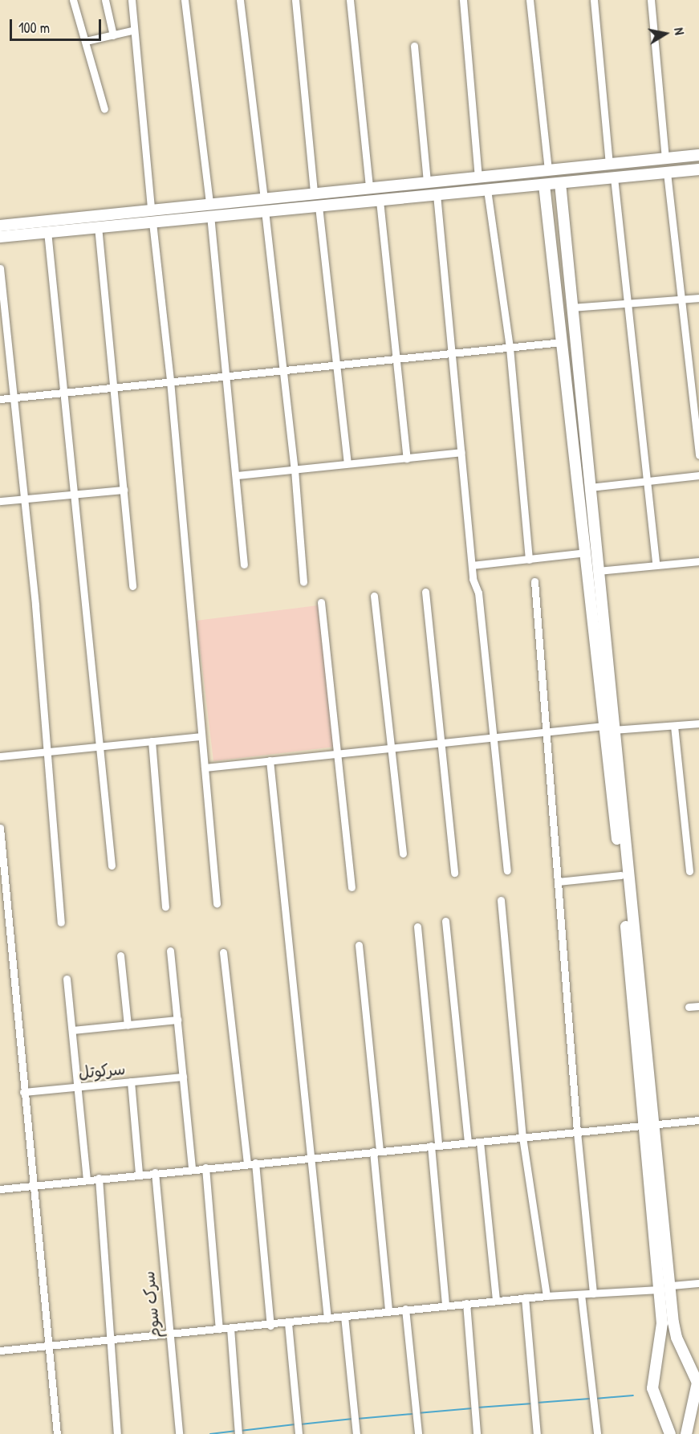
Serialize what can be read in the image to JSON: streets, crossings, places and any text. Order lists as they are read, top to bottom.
{
  "streets": {
    "street": ["سرکوتل", "سرک سوم"]
  },
  "scale_bar": "100 m",
  "north": "right"
}
